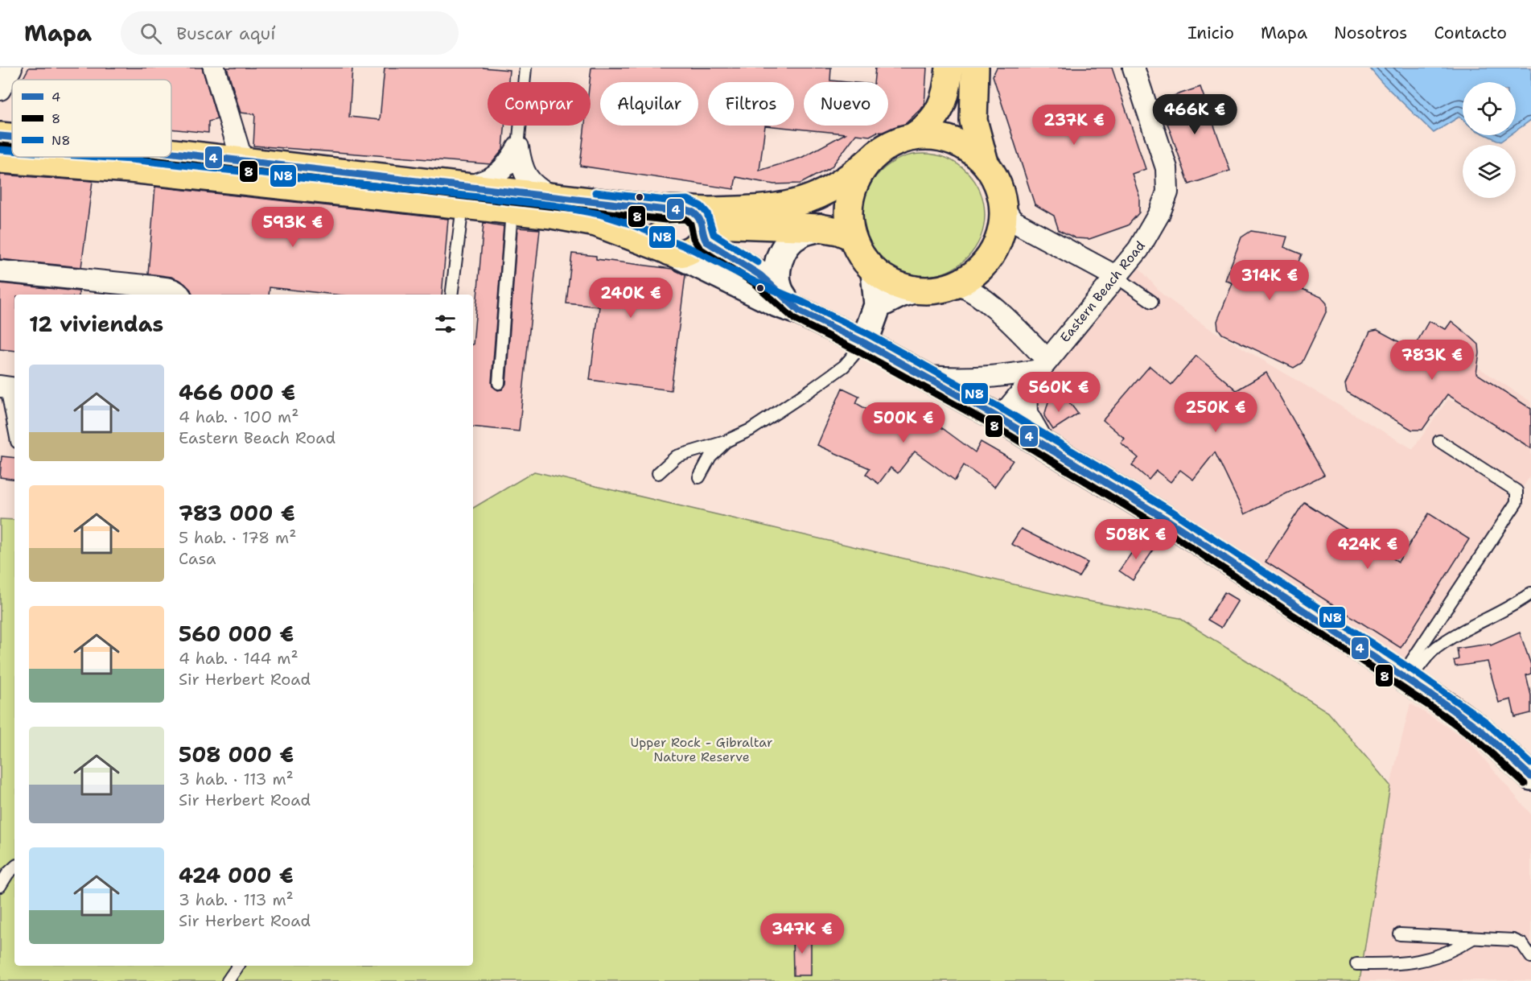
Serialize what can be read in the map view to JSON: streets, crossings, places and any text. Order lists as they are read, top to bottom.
{
  "streets": {
    "street": ["Eastern Beach Road"]
  },
  "parks": ["Upper Rock - Gibraltar Nature Reserve"],
  "lines": ["transit line 4", "transit line 8", "transit line N8"],
  "legend": ["4", "8", "N8"],
  "page": {
    "header": "Mapa",
    "search": "Buscar aquí",
    "nav": [
      "Inicio",
      "Mapa",
      "Nosotros",
      "Contacto"
    ],
    "chip": [
      "Comprar",
      "Alquilar",
      "Filtros",
      "Nuevo"
    ],
    "price": [
      "466K €",
      "237K €",
      "593K €",
      "314K €",
      "240K €",
      "783K €",
      "560K €",
      "250K €",
      "500K €",
      "508K €",
      "424K €",
      "347K €"
    ],
    "heading": "12 viviendas",
    "list": [
      {
        "name": "466 000 €",
        "note": "4 hab. · 100 m² · Eastern Beach Road"
      },
      {
        "name": "783 000 €",
        "note": "5 hab. · 178 m² · Casa"
      },
      {
        "name": "560 000 €",
        "note": "4 hab. · 144 m² · Sir Herbert Road"
      },
      {
        "name": "508 000 €",
        "note": "3 hab. · 113 m² · Sir Herbert Road"
      },
      {
        "name": "424 000 €",
        "note": "3 hab. · 113 m² · Sir Herbert Road"
      }
    ]
  }
}
